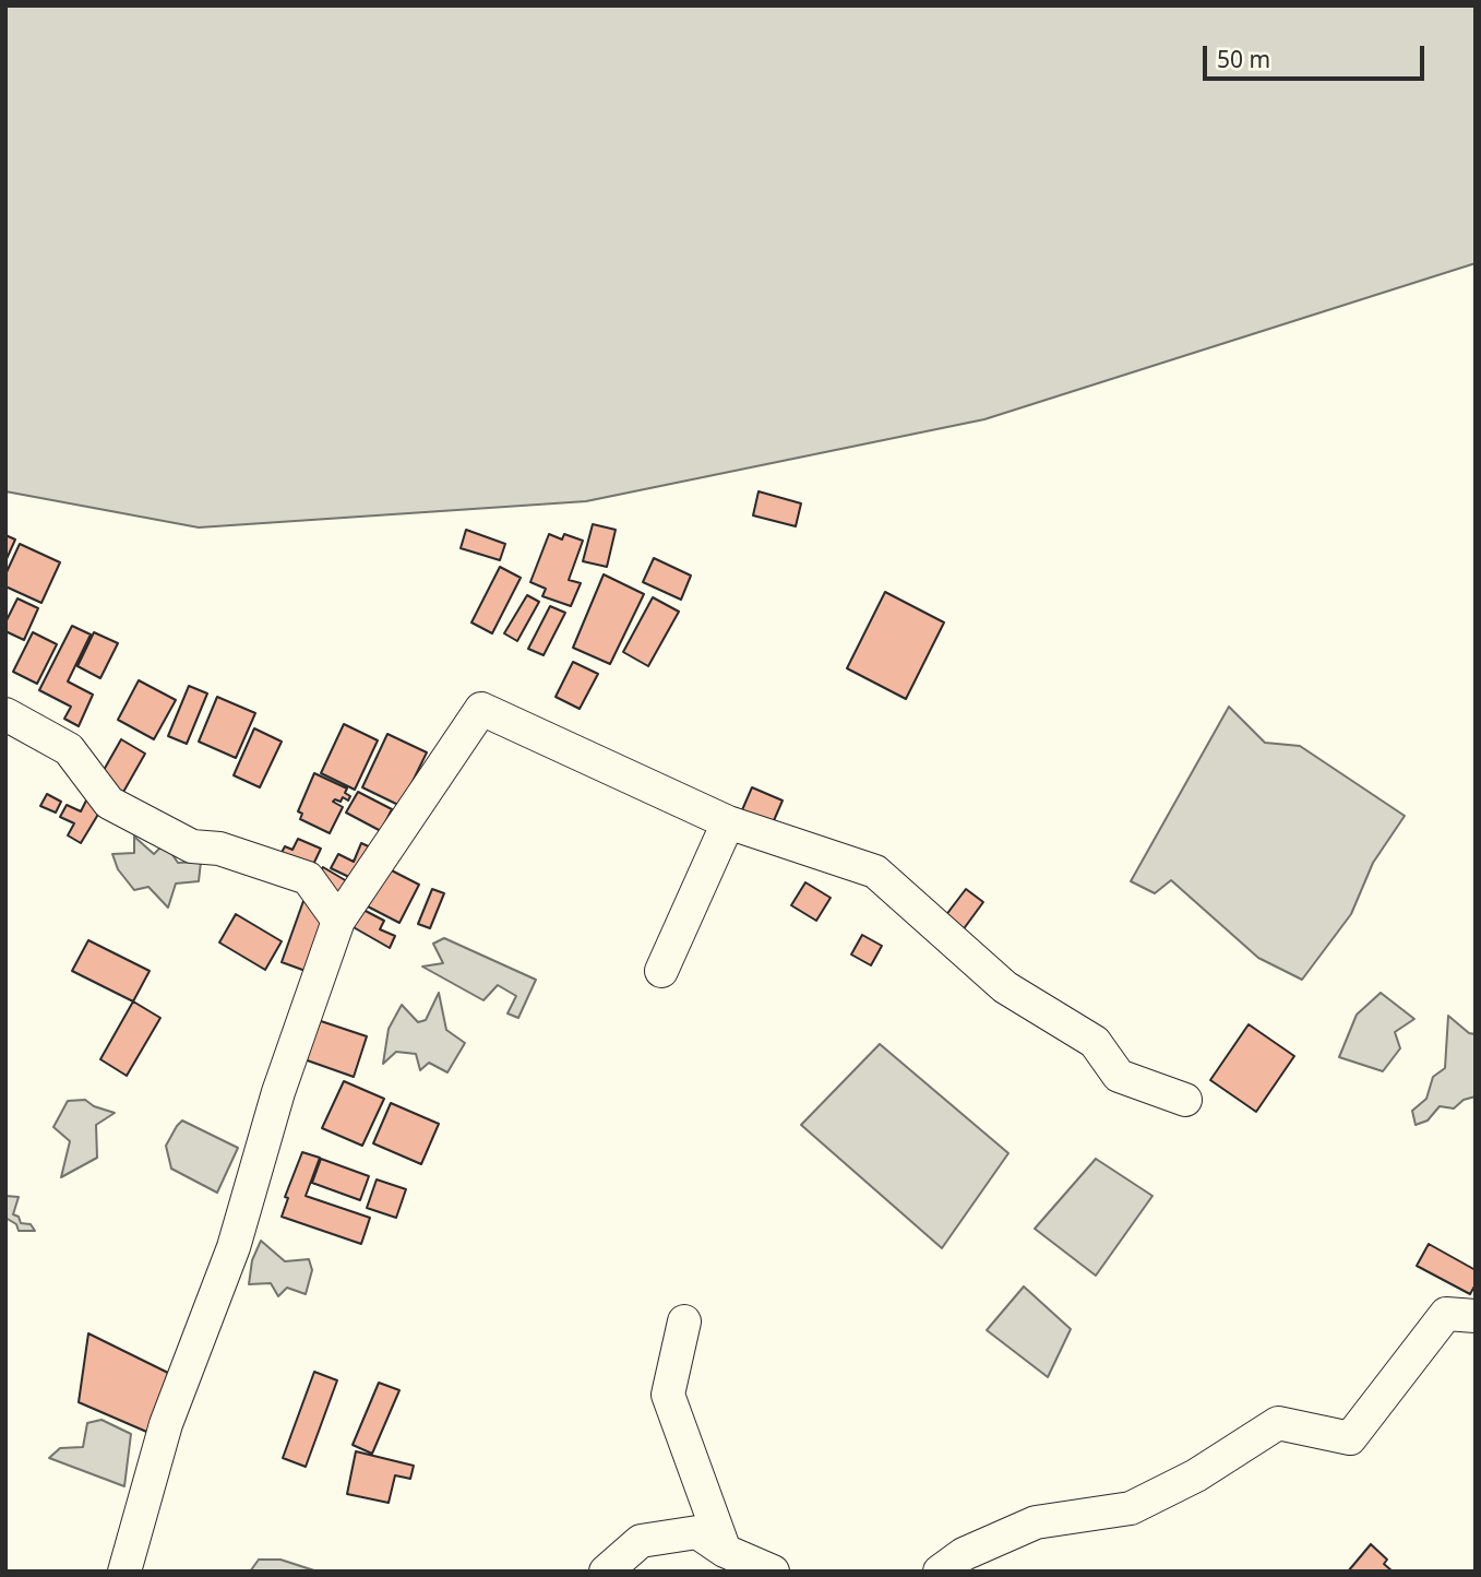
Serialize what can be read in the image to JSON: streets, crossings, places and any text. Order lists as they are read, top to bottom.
{
  "scale_bar": "50 m"
}
